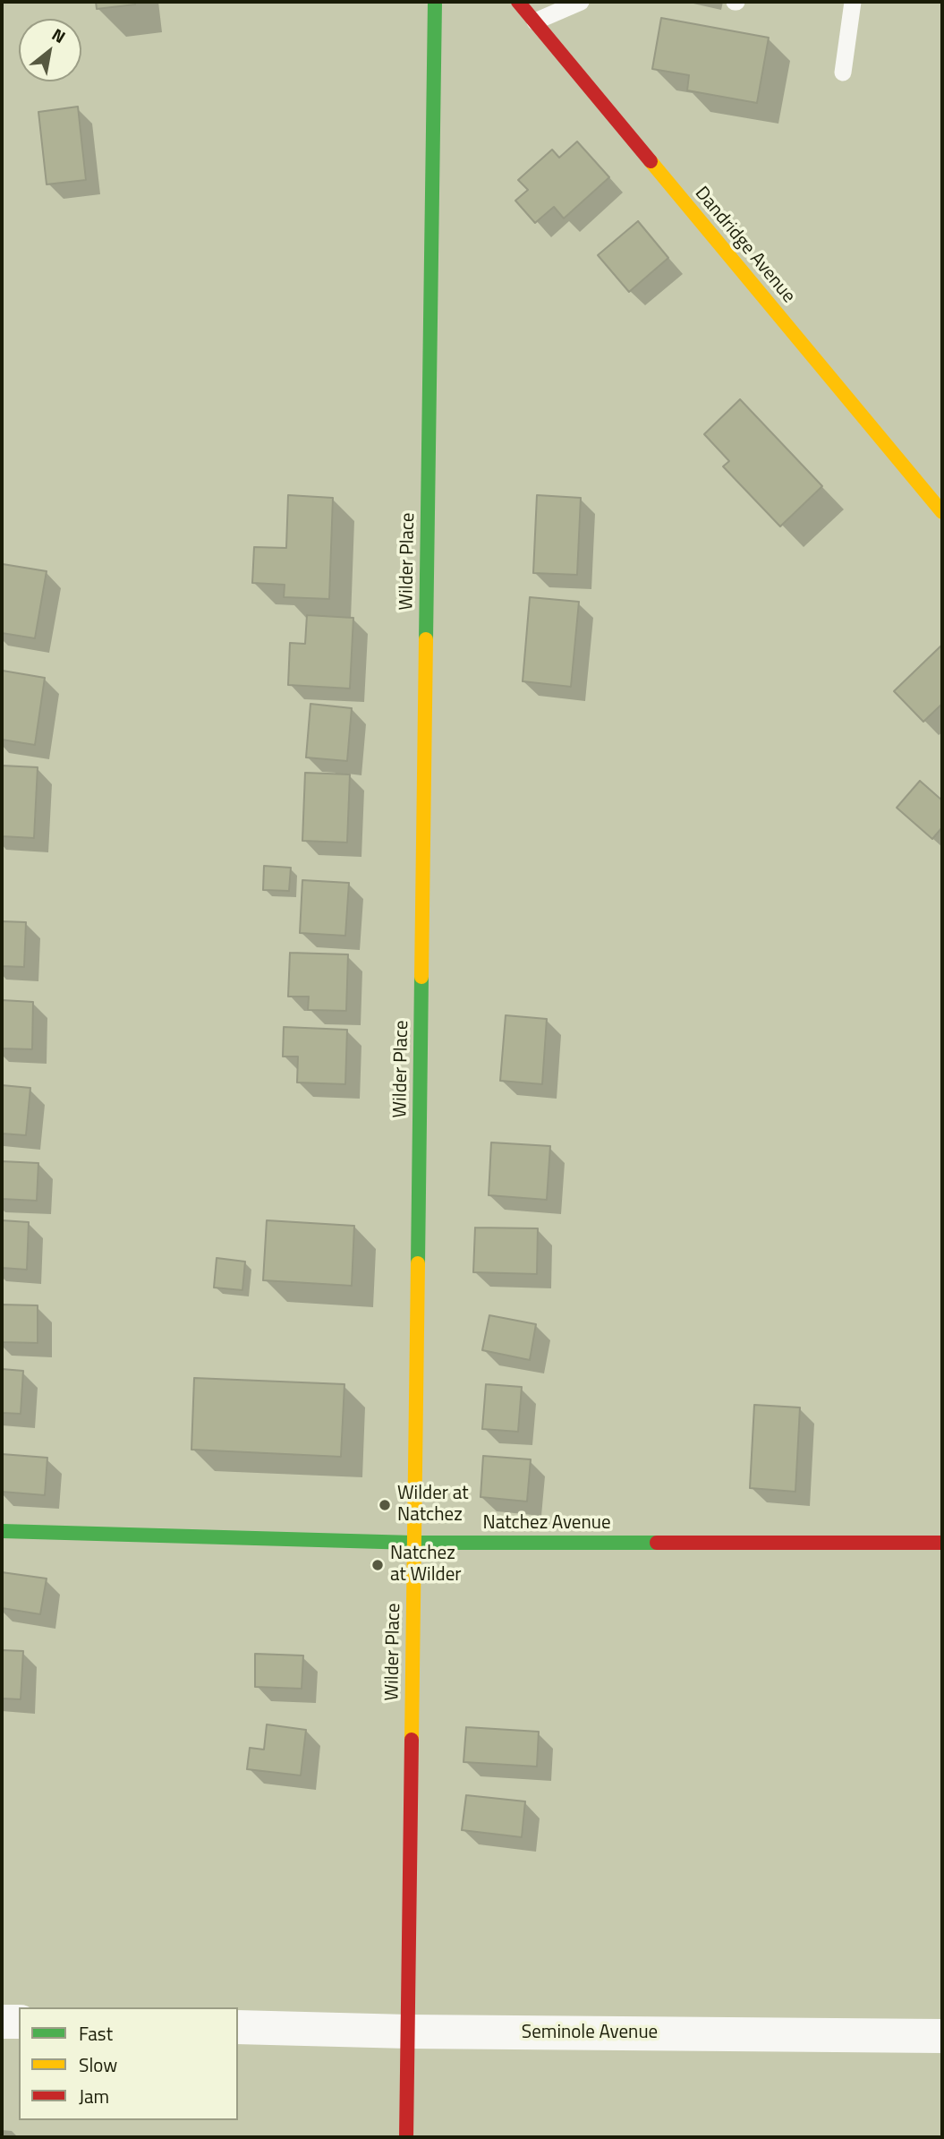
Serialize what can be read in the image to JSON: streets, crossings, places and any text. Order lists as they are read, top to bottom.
{
  "streets": {
    "street": [
      "Dandridge Avenue",
      "Wilder Place",
      "Natchez Avenue",
      "Seminole Avenue"
    ]
  },
  "crossings": [
    ["Wilder Place", "Natchez Avenue"],
    ["Wilder Place", "Seminole Avenue"]
  ],
  "places": ["Wilder at Natchez", "Natchez at Wilder"],
  "legend": ["Fast", "Slow", "Jam"],
  "north": "top right"
}
